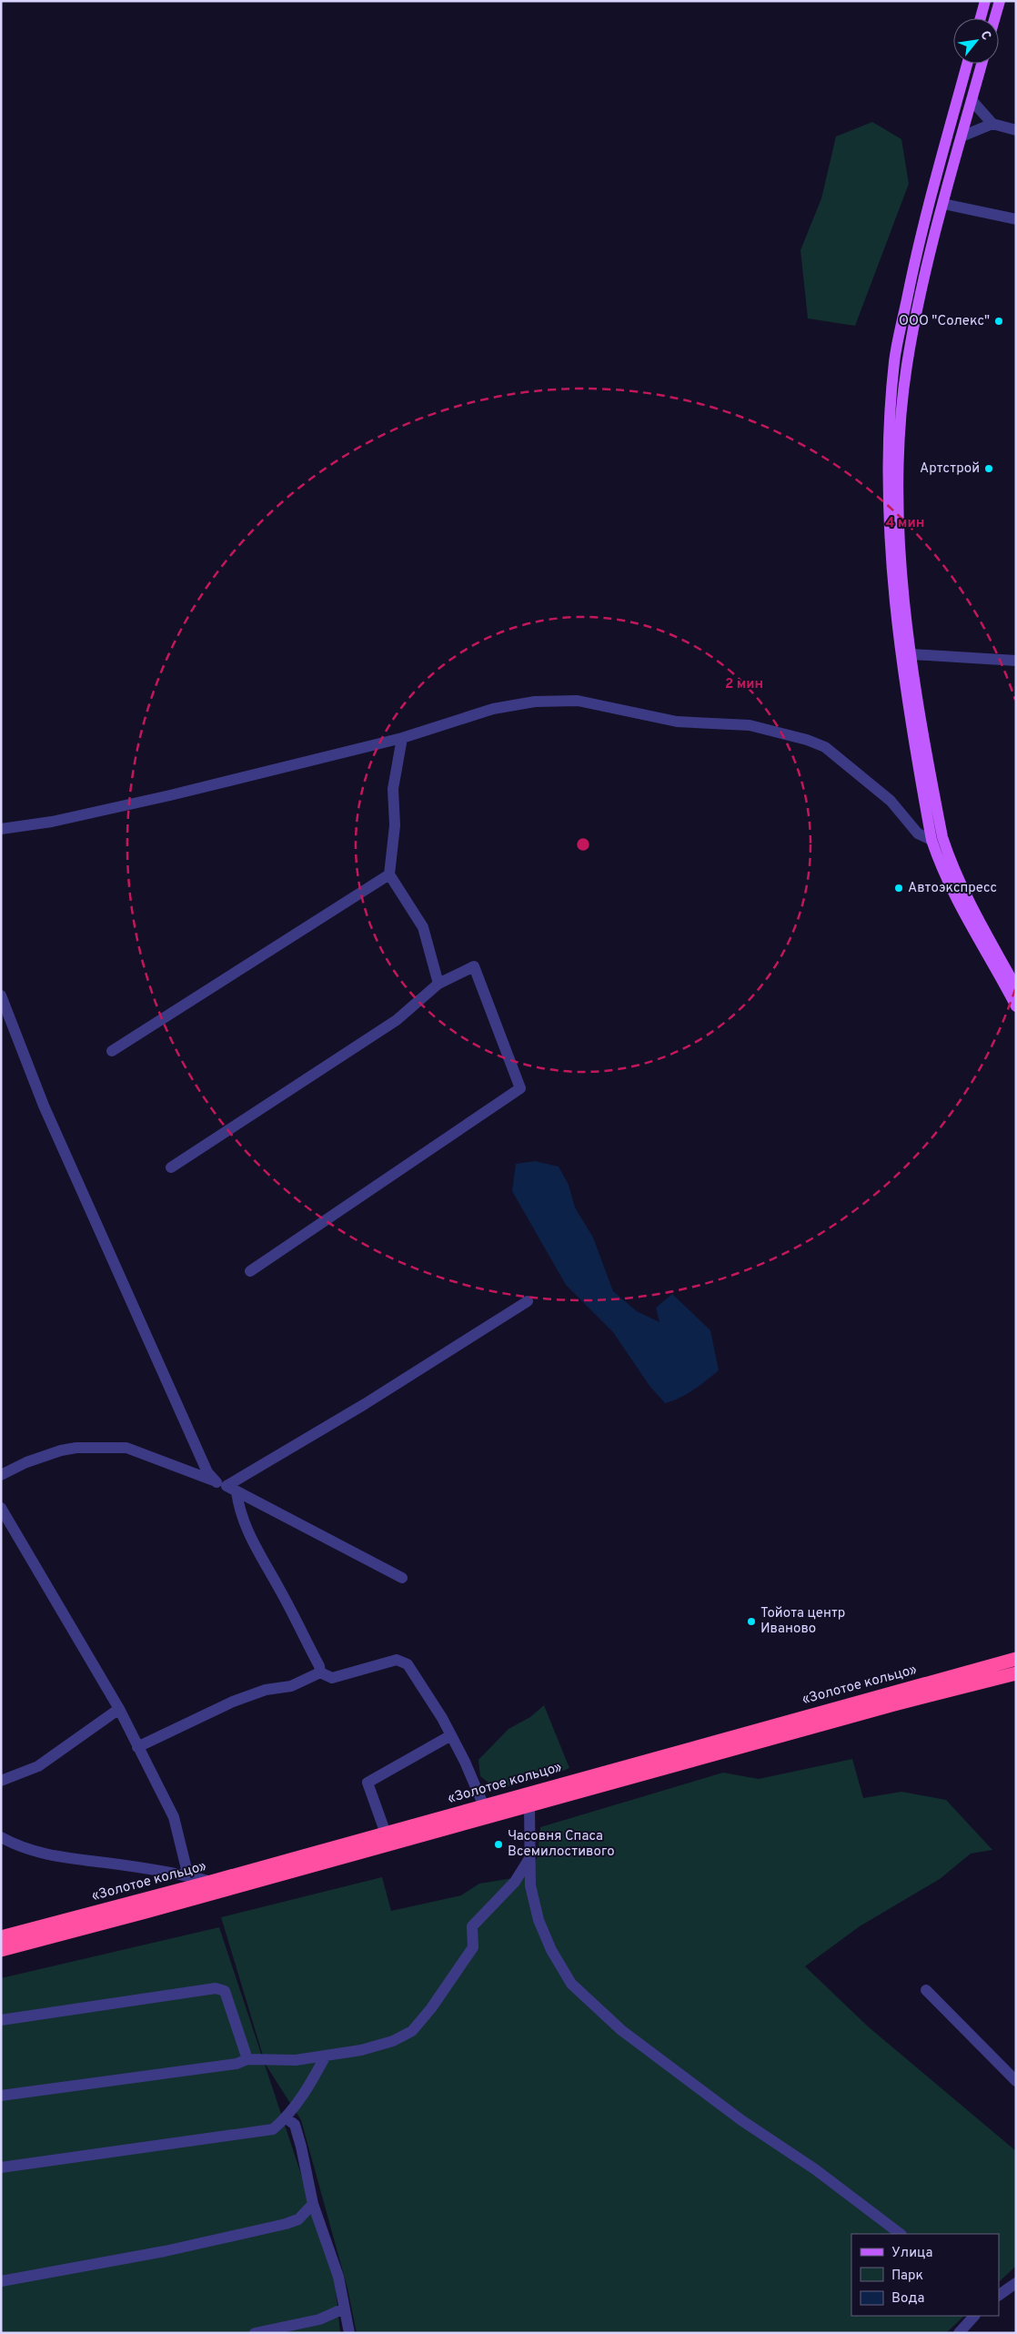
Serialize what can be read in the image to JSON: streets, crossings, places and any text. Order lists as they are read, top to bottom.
{
  "streets": {
    "highway": ["«Золотое кольцо»"]
  },
  "places": [
    "ООО \"Солекс\"",
    "Артстрой",
    "Автоэкспресс",
    "Тойота центр Иваново",
    "Часовня Спаса Всемилостивого"
  ],
  "legend": ["Улица", "Парк", "Вода"],
  "north": "top right",
  "rings": ["4 мин", "2 мин"]
}
